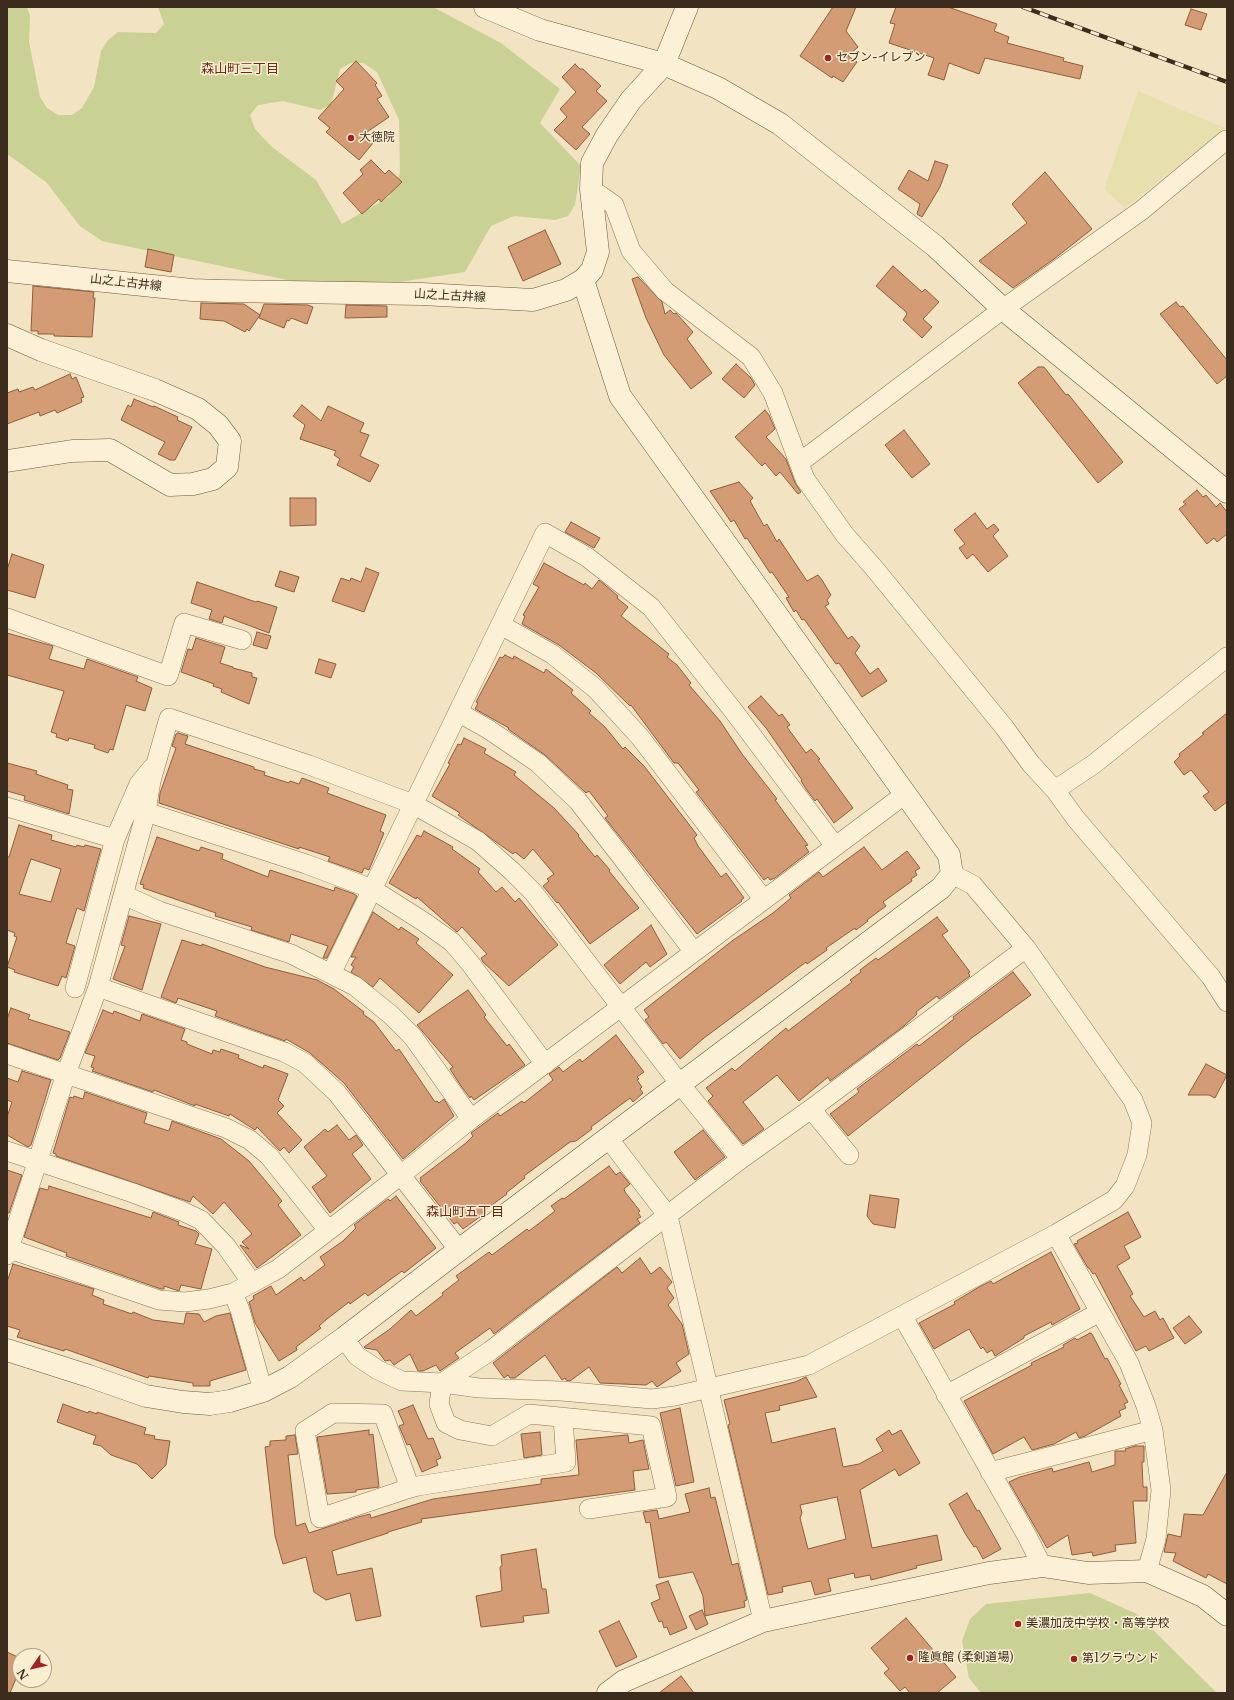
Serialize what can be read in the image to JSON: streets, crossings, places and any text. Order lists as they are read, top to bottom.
{
  "streets": {
    "street": ["山之上古井線"]
  },
  "districts": ["森山町三丁目", "森山町五丁目"],
  "places": [
    "セブン-イレブン",
    "大徳院",
    "美濃加茂中学校・高等学校",
    "隆眞館 (柔剣道場)",
    "第1グラウンド"
  ],
  "north": "bottom left"
}
